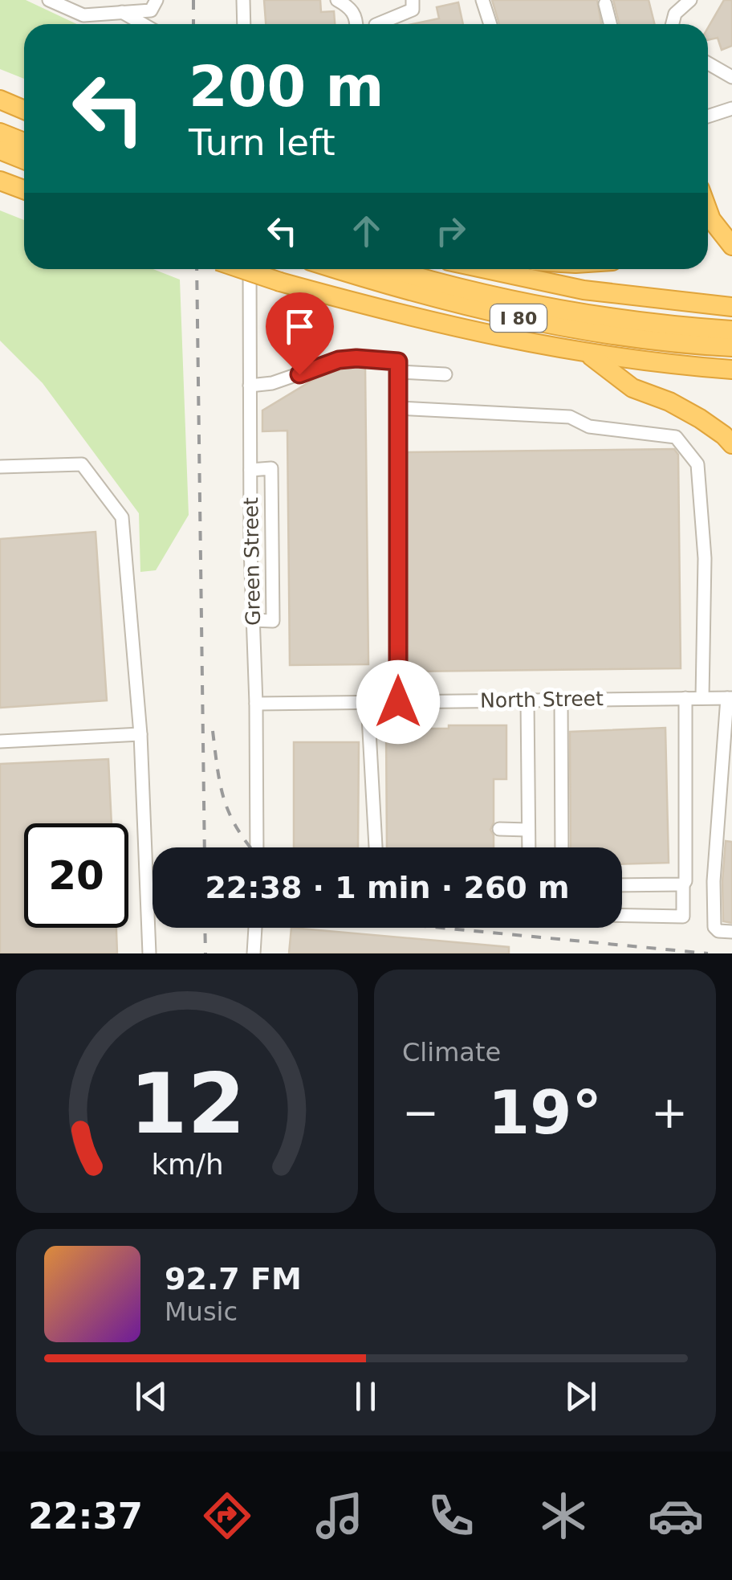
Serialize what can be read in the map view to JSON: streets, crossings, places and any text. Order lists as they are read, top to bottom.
{
  "streets": {
    "highway": ["I 80"],
    "street": ["Green Street", "North Street"]
  },
  "crossings": [
    ["Green Street", "North Street"]
  ],
  "page": {
    "turn": ["200 m", "Turn left"],
    "limit": "20",
    "trip": "22:38 · 1 min · 260 m",
    "tile": "Climate",
    "heat": ["−", "19°", "+"],
    "song": ["92.7 FM", "Music"],
    "tabs": "22:37",
    "gauge": ["12", "km/h"]
  }
}
